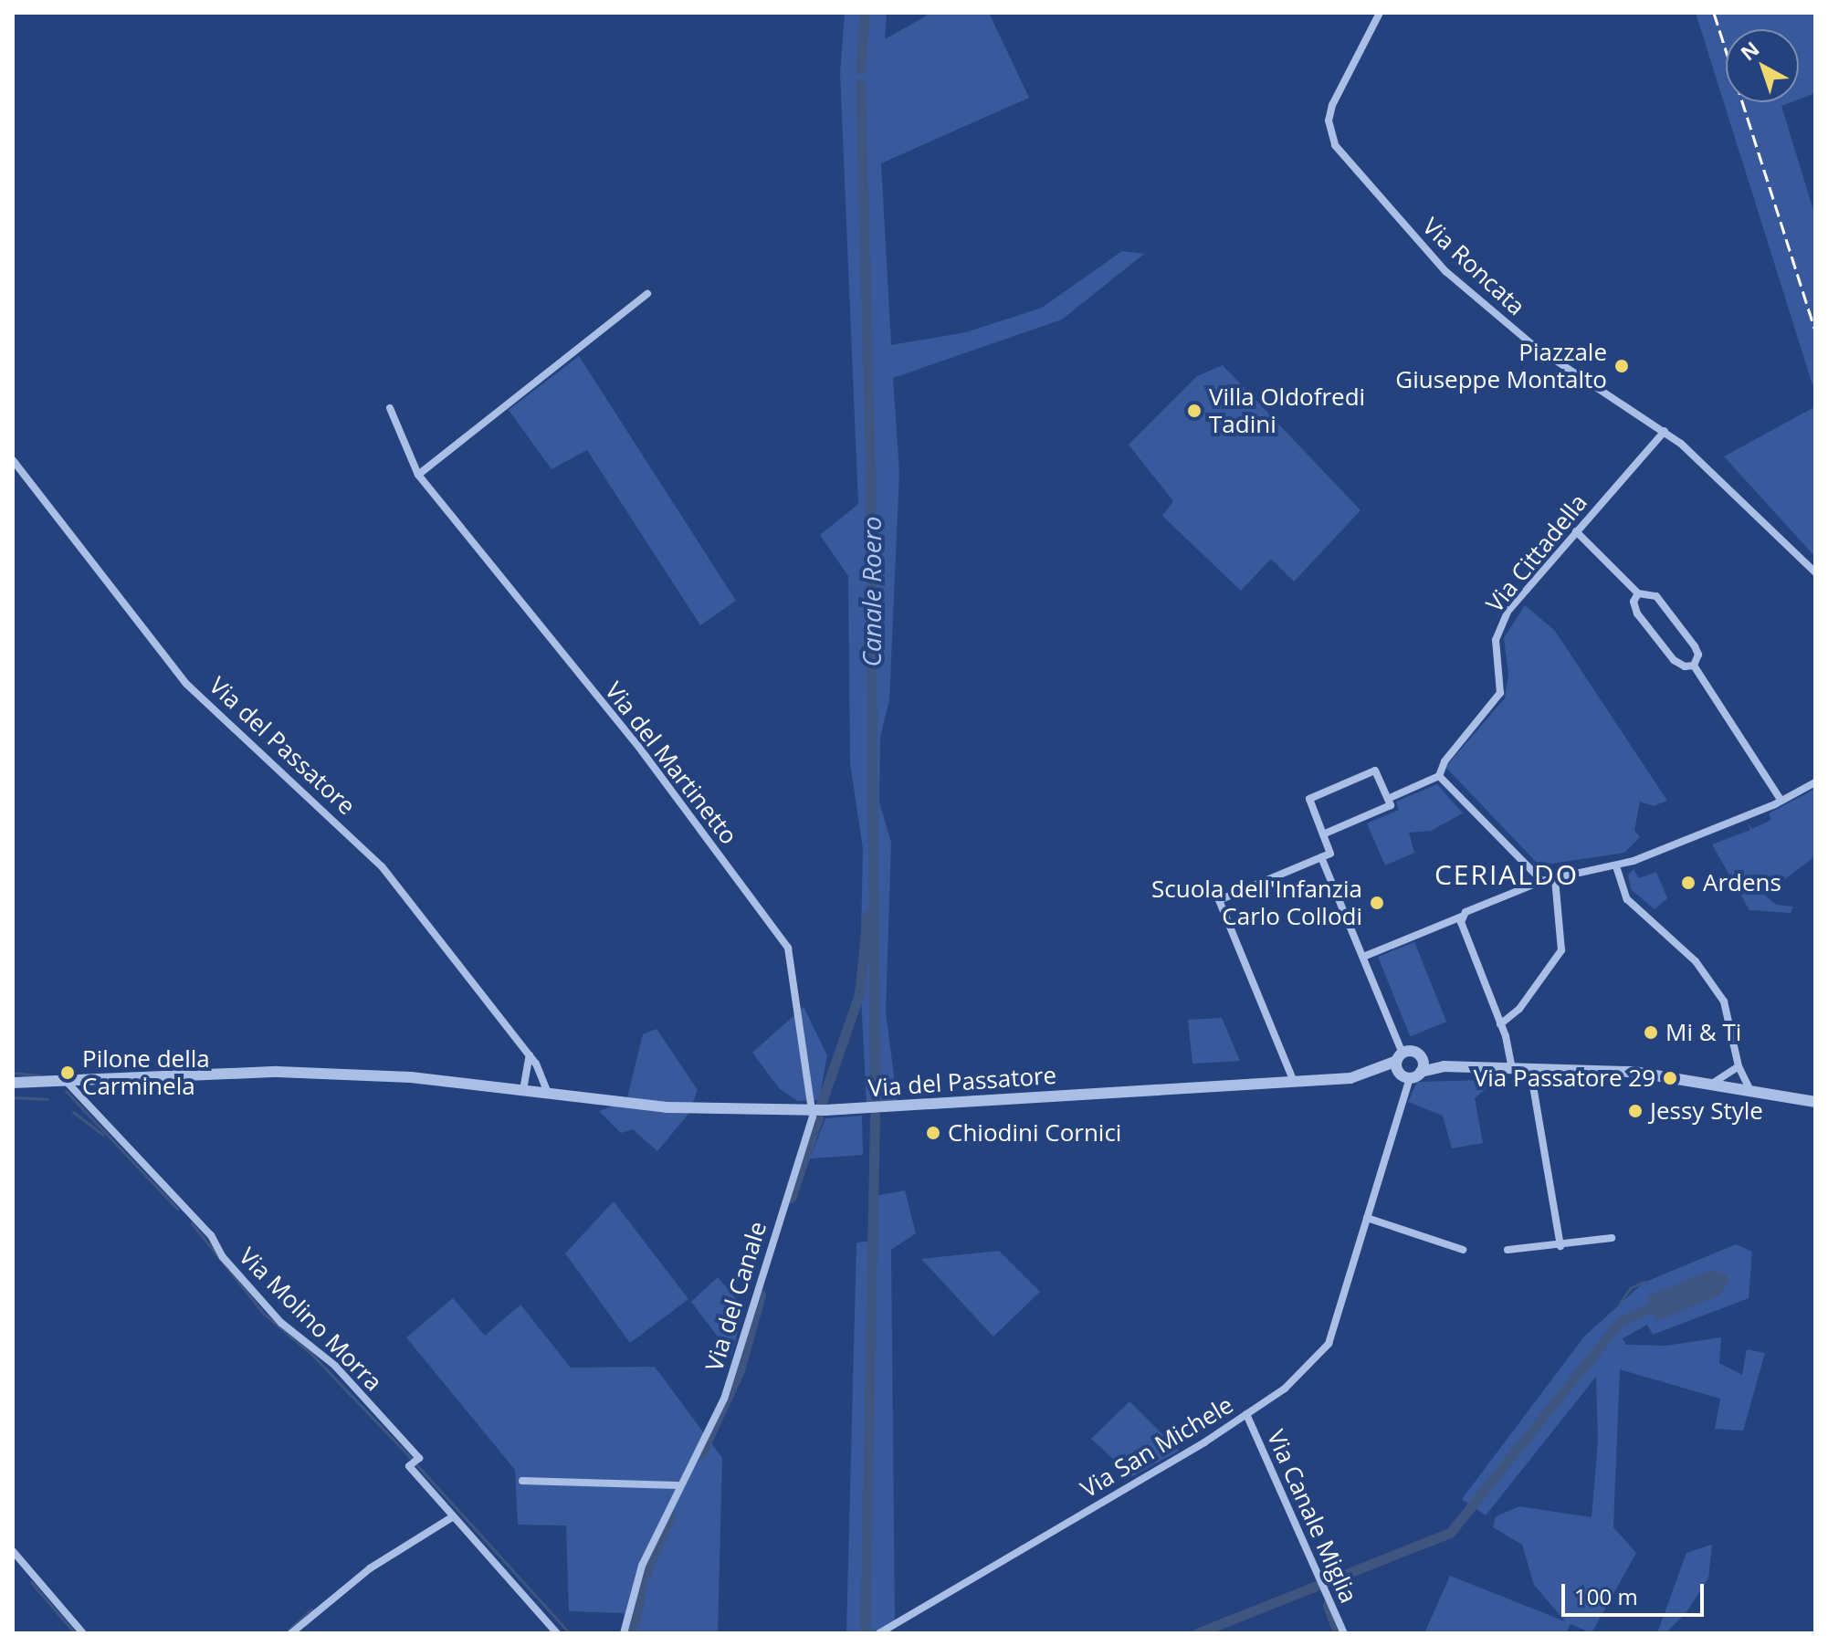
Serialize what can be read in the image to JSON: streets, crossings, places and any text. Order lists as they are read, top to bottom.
{
  "streets": {
    "street": [
      "Via Roncata",
      "Via Cittadella",
      "Via del Passatore",
      "Via del Martinetto",
      "Via del Canale",
      "Via Molino Morra",
      "Via San Michele",
      "Via Canale Miglia"
    ]
  },
  "crossings": [
    ["Via Roncata", "Via Cittadella"],
    ["Via del Passatore", "Via del Martinetto"],
    ["Via del Passatore", "Via del Canale"],
    ["Via del Passatore", "Via Molino Morra"],
    ["Via del Passatore", "Via San Michele"],
    ["Via del Martinetto", "Via del Canale"],
    ["Via San Michele", "Via Canale Miglia"]
  ],
  "districts": ["CERIALDO"],
  "water": ["Canale Roero"],
  "places": [
    "Piazzale Giuseppe Montalto",
    "Villa Oldofredi Tadini",
    "Ardens",
    "Scuola dell'Infanzia Carlo Collodi",
    "Mi & Ti",
    "Pilone della Carminela",
    "Via Passatore 29",
    "Jessy Style",
    "Chiodini Cornici"
  ],
  "scale_bar": "100 m",
  "north": "top left"
}
